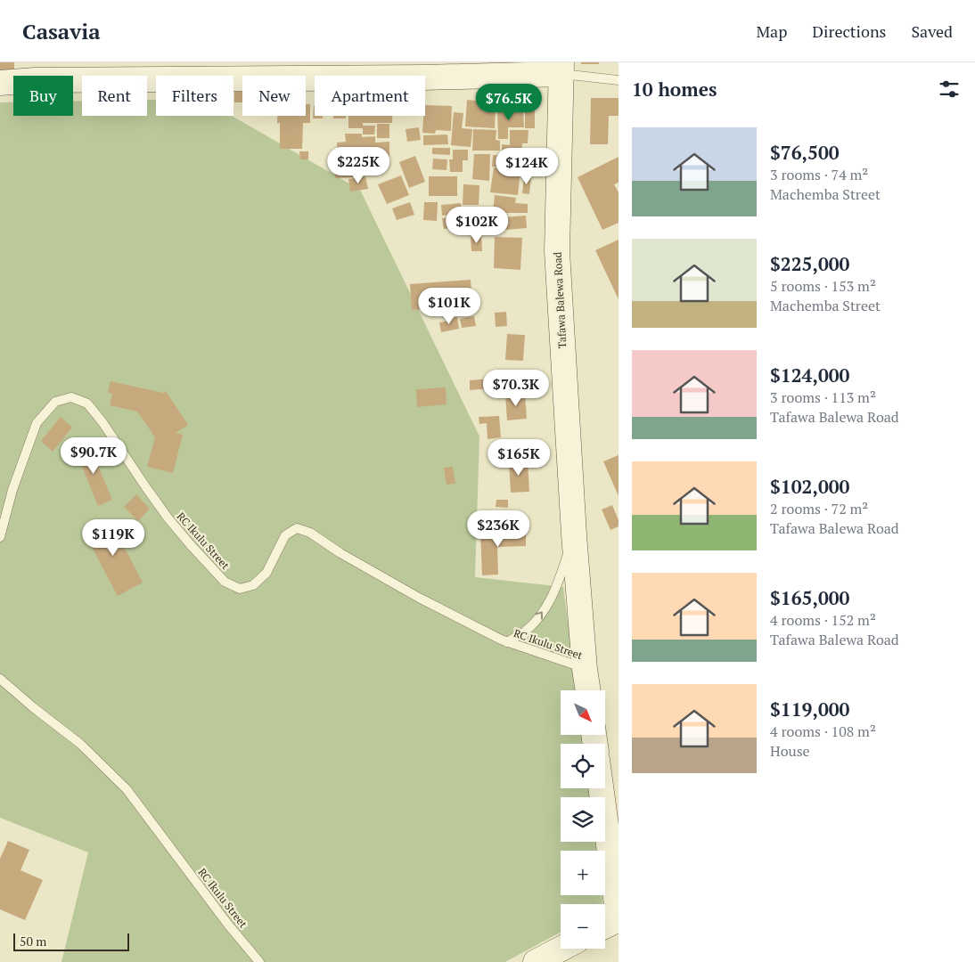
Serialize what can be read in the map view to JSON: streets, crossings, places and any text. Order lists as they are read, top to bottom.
{
  "streets": {
    "main road": ["Tafawa Balewa Road"],
    "lane": ["RC Ikulu Street"]
  },
  "crossings": [
    ["Tafawa Balewa Road", "RC Ikulu Street"]
  ],
  "scale_bar": "50 m",
  "north": "bottom right",
  "page": {
    "header": "Casavia",
    "nav": ["Map", "Directions", "Saved"],
    "heading": "10 homes",
    "chip": [
      "Buy",
      "Rent",
      "Filters",
      "New",
      "Apartment"
    ],
    "price": [
      "$76.5K",
      "$225K",
      "$124K",
      "$102K",
      "$101K",
      "$70.3K",
      "$90.7K",
      "$165K",
      "$236K",
      "$119K"
    ],
    "list": [
      {
        "name": "$76,500",
        "note": "3 rooms · 74 m² · Machemba Street"
      },
      {
        "name": "$225,000",
        "note": "5 rooms · 153 m² · Machemba Street"
      },
      {
        "name": "$124,000",
        "note": "3 rooms · 113 m² · Tafawa Balewa Road"
      },
      {
        "name": "$102,000",
        "note": "2 rooms · 72 m² · Tafawa Balewa Road"
      },
      {
        "name": "$165,000",
        "note": "4 rooms · 152 m² · Tafawa Balewa Road"
      },
      {
        "name": "$119,000",
        "note": "4 rooms · 108 m² · House"
      }
    ],
    "map_buttons": ["+", "−"],
    "scale": "50 m"
  }
}
